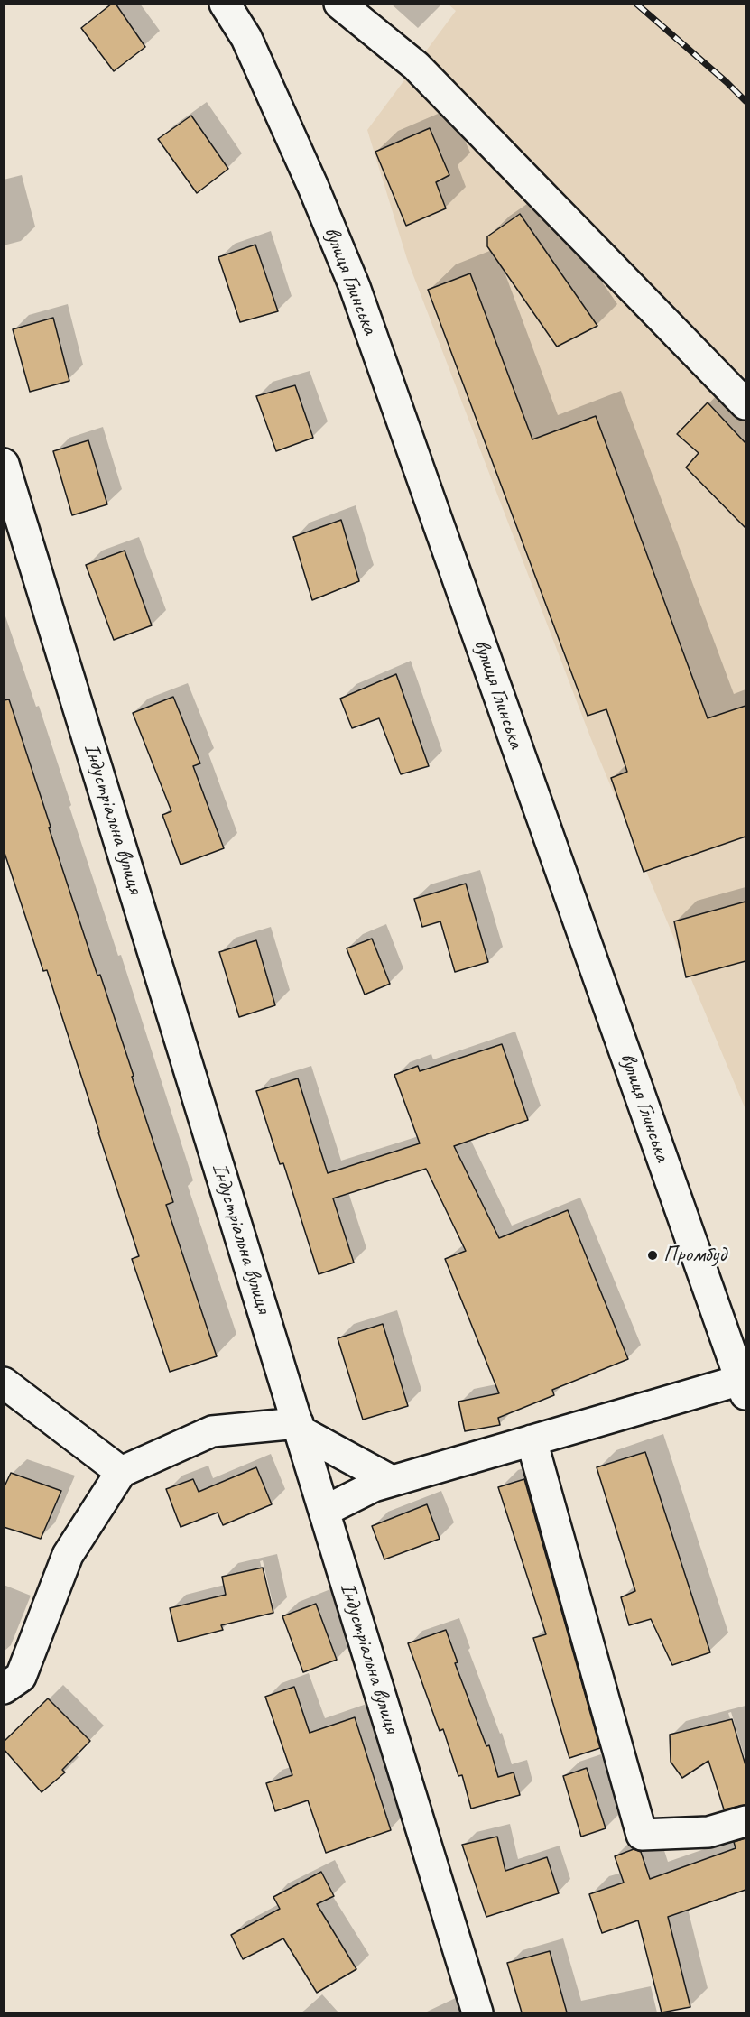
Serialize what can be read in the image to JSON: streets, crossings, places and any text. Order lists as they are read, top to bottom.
{
  "streets": {
    "street": ["вулиця Глинська", "Індустріальна вулиця"]
  },
  "places": ["Промбуд"]
}
